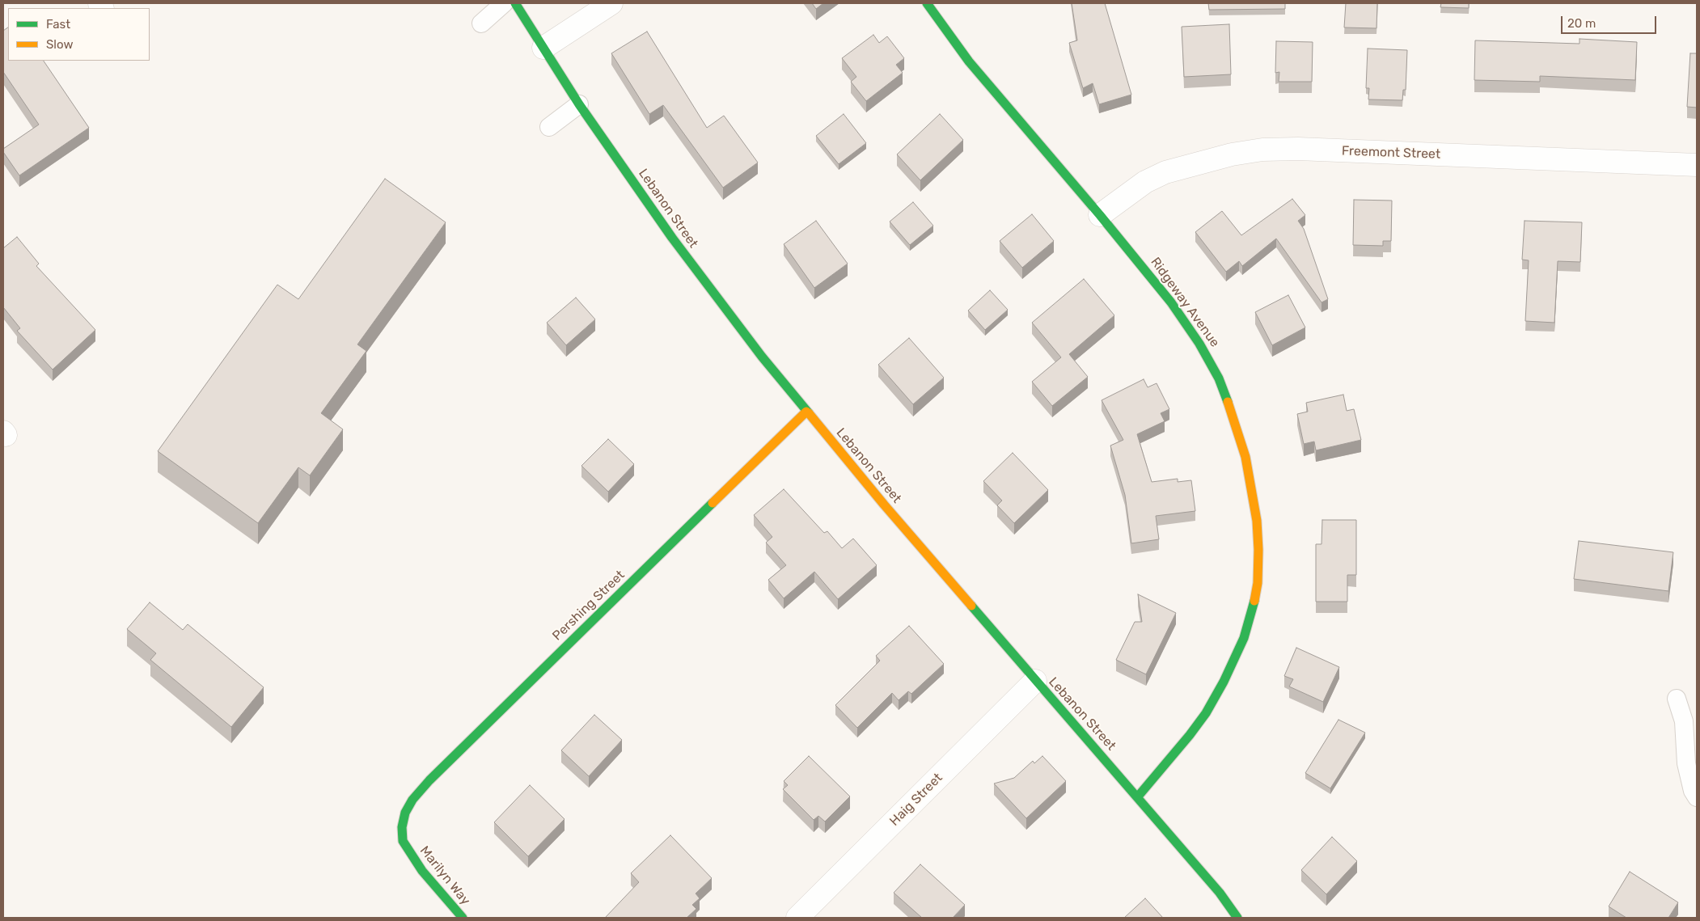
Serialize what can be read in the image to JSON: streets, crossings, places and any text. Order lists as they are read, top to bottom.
{
  "streets": {
    "main road": [
      "Lebanon Street",
      "Ridgeway Avenue",
      "Pershing Street",
      "Marilyn Way"
    ],
    "street": ["Freemont Street", "Haig Street"]
  },
  "crossings": [
    ["Freemont Street", "Ridgeway Avenue"],
    ["Lebanon Street", "Ridgeway Avenue"],
    ["Lebanon Street", "Pershing Street"],
    ["Lebanon Street", "Haig Street"],
    ["Pershing Street", "Marilyn Way"]
  ],
  "legend": ["Fast", "Slow"],
  "scale_bar": "20 m"
}
